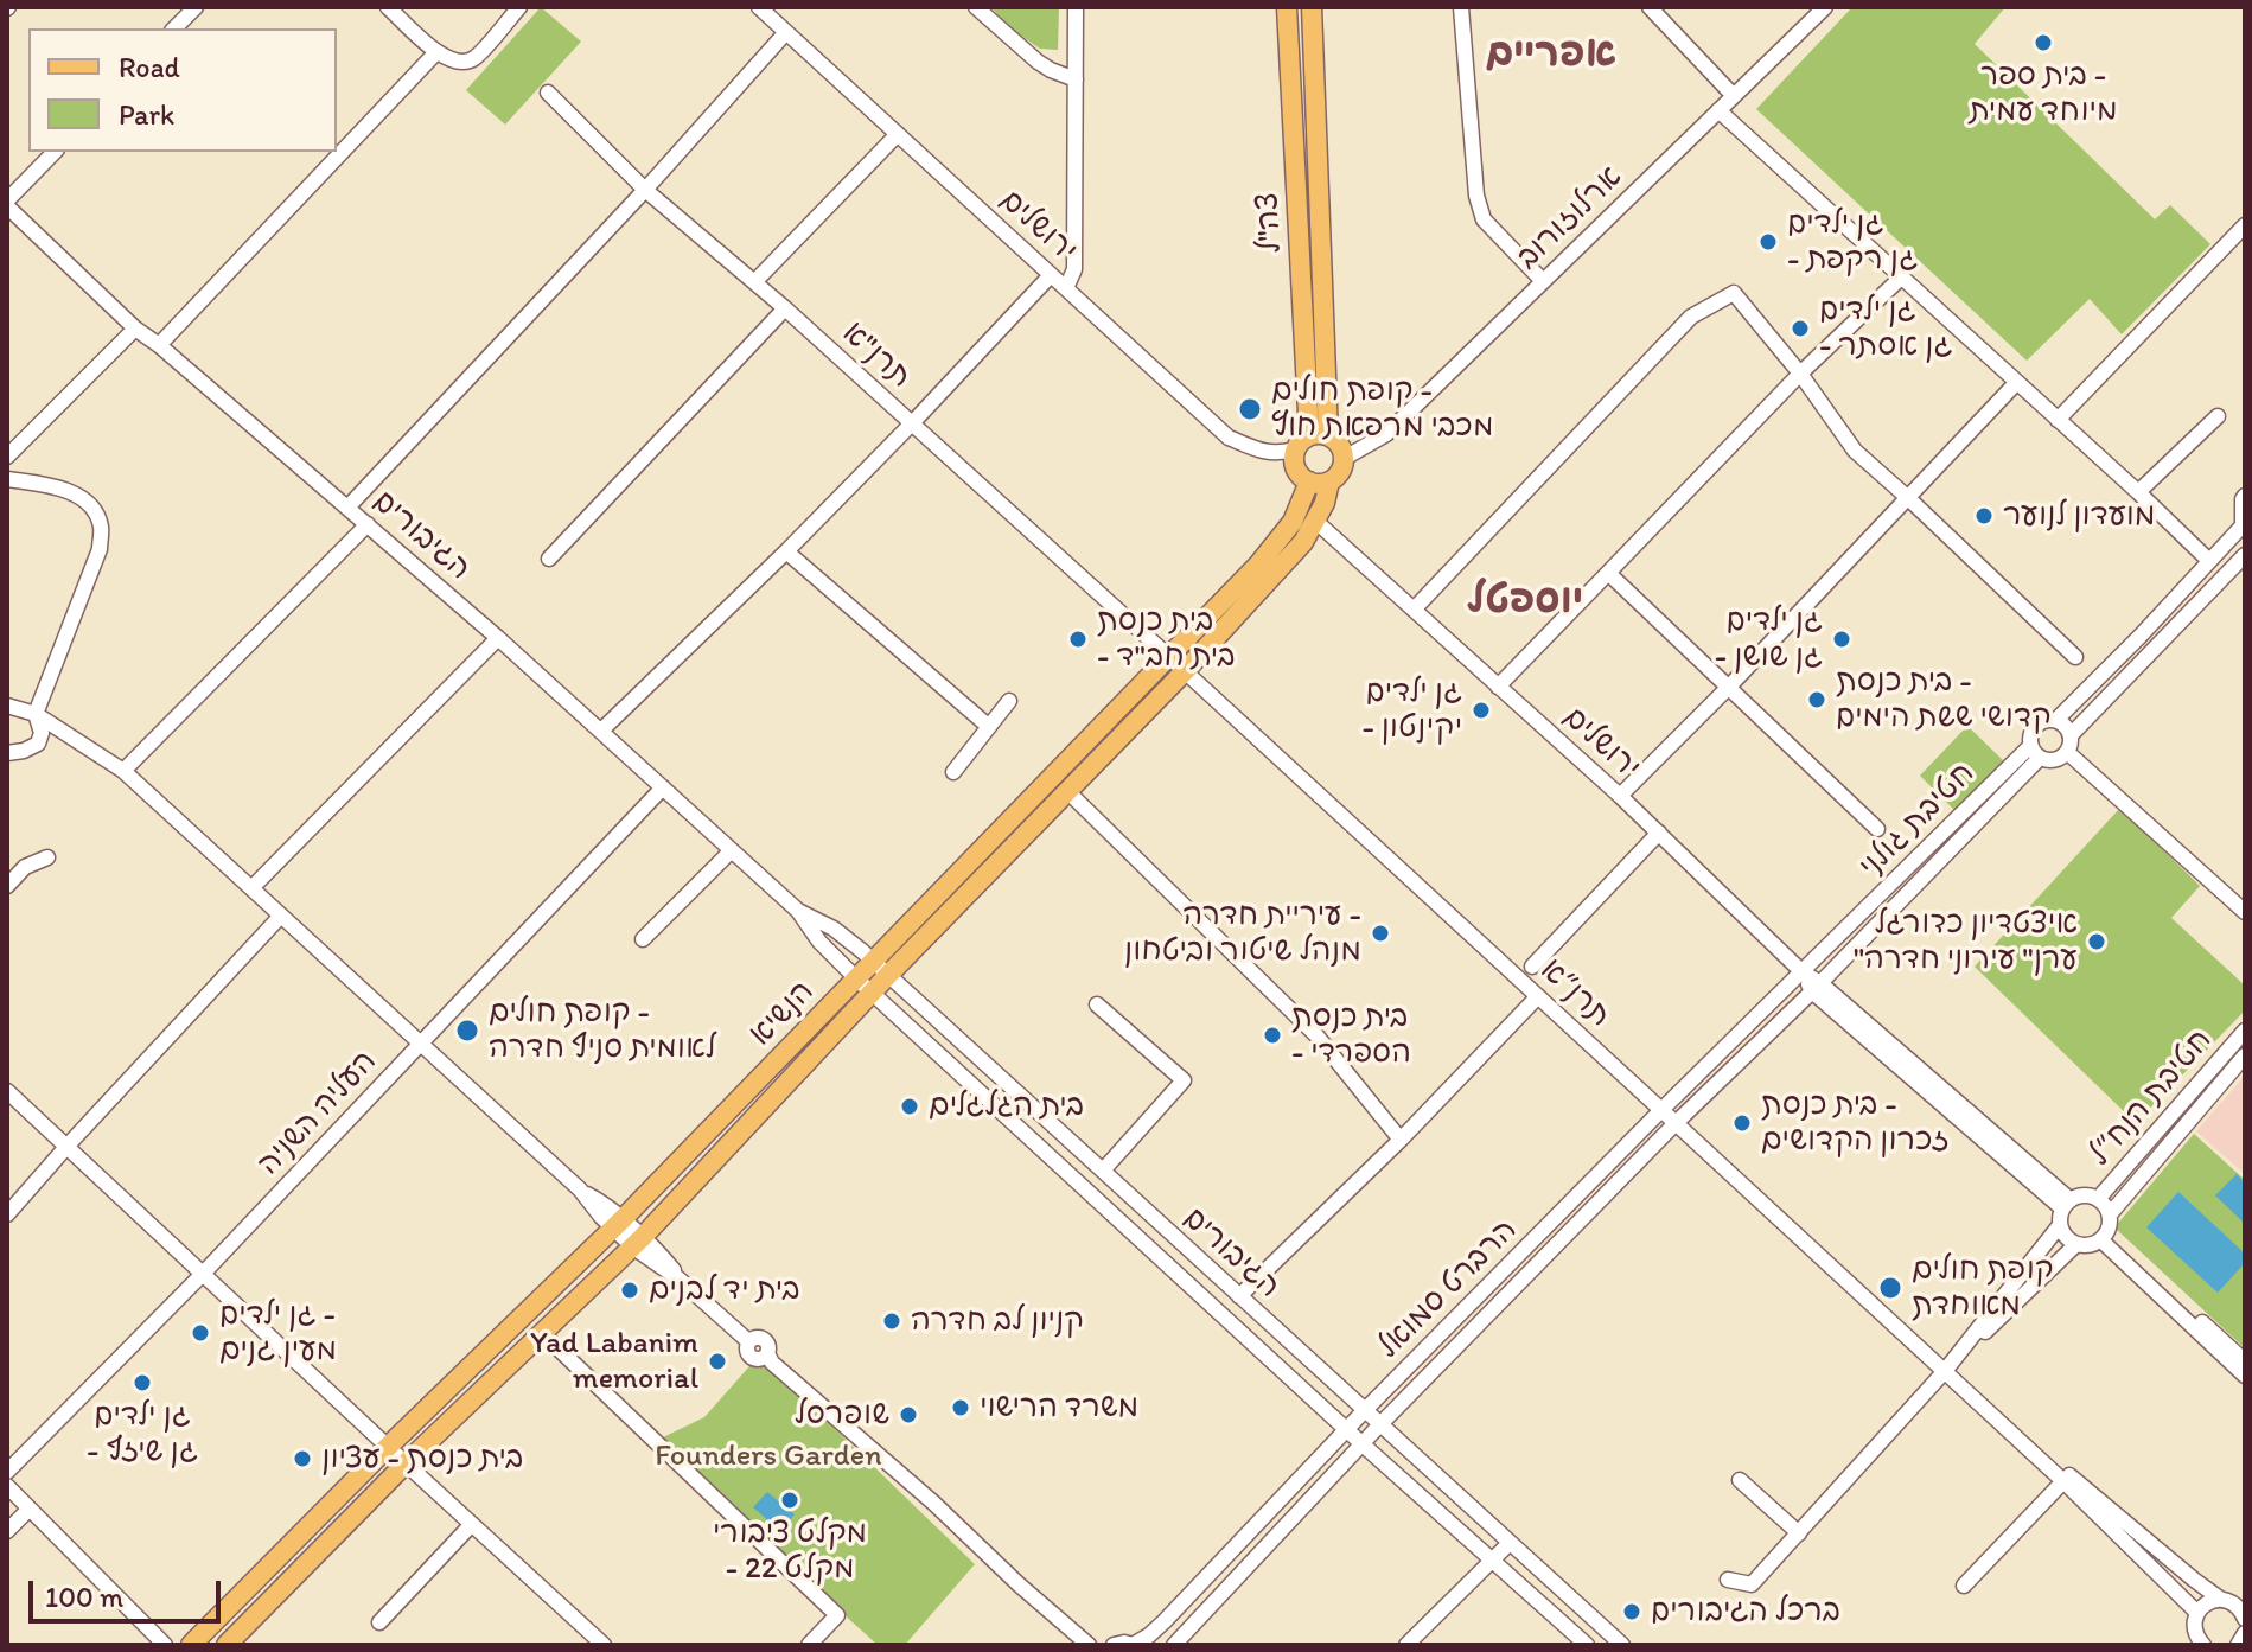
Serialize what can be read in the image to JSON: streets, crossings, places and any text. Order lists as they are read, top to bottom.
{
  "streets": {
    "main road": ["צה\"ל", "הנשיא"],
    "street": [
      "ארלוזורוב",
      "ירושלים",
      "תרנ\"א",
      "הגיבורים",
      "חטיבת גולני",
      "תרנ״א",
      "חטיבת הנח״ל",
      "העליה השניה",
      "הרברט סמואל"
    ]
  },
  "crossings": [
    ["ארלוזורוב", "צה\"ל"],
    ["ארלוזורוב", "ירושלים"],
    ["ארלוזורוב", "הנשיא"],
    ["צה\"ל", "ירושלים"],
    ["צה\"ל", "הנשיא"],
    ["ירושלים", "חטיבת גולני"],
    ["ירושלים", "הנשיא"],
    ["ירושלים", "חטיבת הנח״ל"],
    ["ירושלים", "הרברט סמואל"],
    ["תרנ\"א", "תרנ״א"],
    ["תרנ\"א", "הנשיא"],
    ["הגיבורים", "הנשיא"],
    ["הגיבורים", "העליה השניה"],
    ["הגיבורים", "הרברט סמואל"],
    ["חטיבת גולני", "הרברט סמואל"],
    ["תרנ״א", "הנשיא"],
    ["תרנ״א", "הרברט סמואל"]
  ],
  "districts": ["אפריים", "יוספטל"],
  "parks": ["Founders Garden"],
  "places": [
    "בית ספר - מיוחד עמית",
    "גן ילדים - גן רקפת",
    "גן ילדים - גן אסתר",
    "קופת חולים - מכבי מרפאת חוץ",
    "מועדון לנוער",
    "בית כנסת - בית חב\"ד",
    "גן ילדים - גן שושן",
    "בית כנסת - קדושי ששת הימים",
    "גן ילדים - יקינטון",
    "עיריית חדרה - מנהל שיטור וביטחון",
    "איצטדיון כדורגל \"ערן\" עירוני חדרה",
    "קופת חולים - לאומית סניף חדרה",
    "בית כנסת - הספרדי",
    "בית הגלגלים",
    "בית כנסת - זכרון הקדושים",
    "קופת חולים מאוחדת",
    "בית יד לבנים",
    "קניון לב חדרה",
    "גן ילדים - מעין גנים",
    "Yad Labanim memorial",
    "גן ילדים - גן שיזף",
    "משרד הרישוי",
    "שופרסל",
    "בית כנסת - עציון",
    "מקלט ציבורי - מקלט 22",
    "ברכל הגיבורים"
  ],
  "legend": ["Road", "Park"],
  "scale_bar": "100 m"
}
